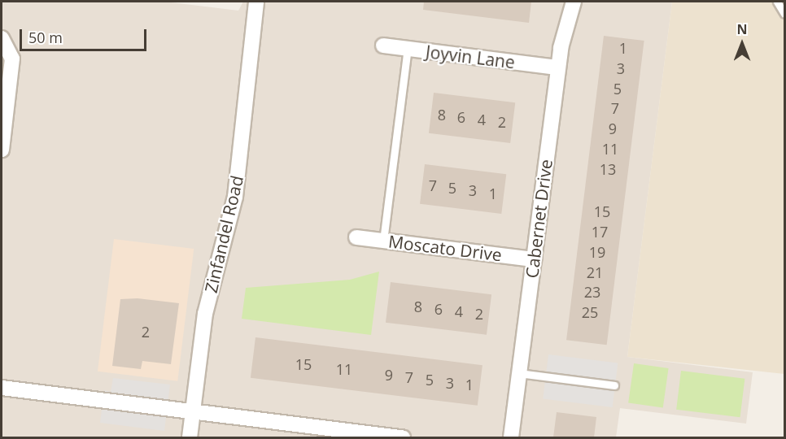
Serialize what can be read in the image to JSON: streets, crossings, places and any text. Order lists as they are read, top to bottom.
{
  "streets": {
    "street": [
      "Joyvin Lane",
      "Cabernet Drive",
      "Zinfandel Road",
      "Moscato Drive"
    ]
  },
  "crossings": [
    ["Joyvin Lane", "Cabernet Drive"],
    ["Cabernet Drive", "Moscato Drive"]
  ],
  "house_numbers": [
    "1",
    "3",
    "5",
    "7",
    "8",
    "6",
    "4",
    "2",
    "9",
    "11",
    "13",
    "7",
    "5",
    "3",
    "1",
    "15",
    "17",
    "19",
    "21",
    "23",
    "8",
    "6",
    "4",
    "25",
    "2",
    "2",
    "15",
    "11",
    "9",
    "7",
    "5",
    "3",
    "1"
  ],
  "scale_bar": "50 m",
  "north": "top"
}
